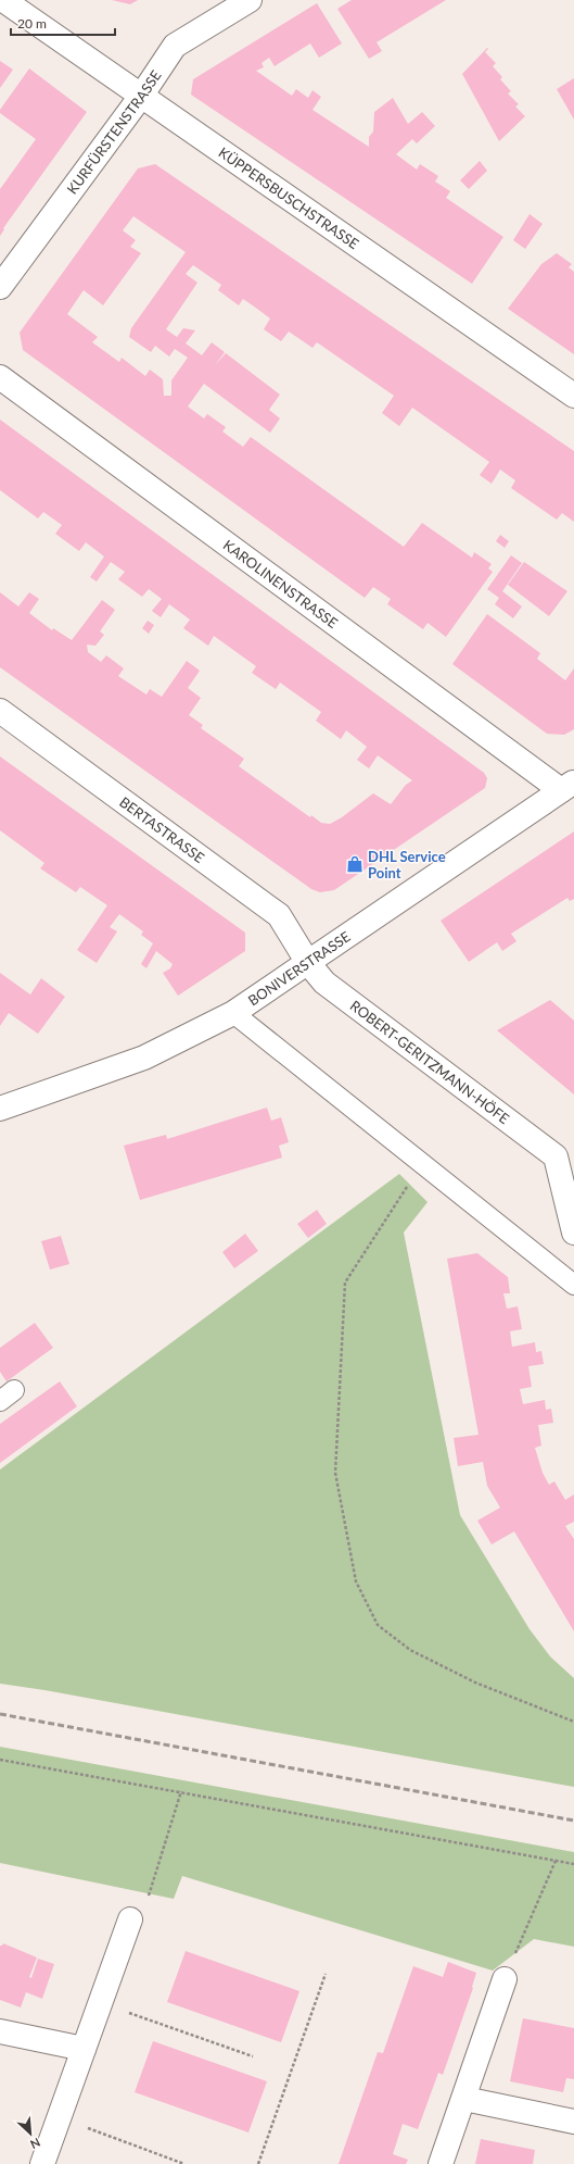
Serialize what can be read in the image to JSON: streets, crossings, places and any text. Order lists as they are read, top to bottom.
{
  "streets": {
    "street": [
      "KURFÜRSTENSTRASSE",
      "KÜPPERSBUSCHSTRASSE",
      "KAROLINENSTRASSE",
      "BERTASTRASSE",
      "BONIVERSTRASSE",
      "ROBERT-GERITZMANN-HÖFE"
    ]
  },
  "crossings": [
    ["KURFÜRSTENSTRASSE", "KÜPPERSBUSCHSTRASSE"],
    ["KAROLINENSTRASSE", "BONIVERSTRASSE"],
    ["BERTASTRASSE", "BONIVERSTRASSE"],
    ["BERTASTRASSE", "ROBERT-GERITZMANN-HÖFE"],
    ["BONIVERSTRASSE", "ROBERT-GERITZMANN-HÖFE"]
  ],
  "places": {
    "shop": ["DHL Service Point"]
  },
  "scale_bar": "20 m",
  "north": "bottom right"
}
